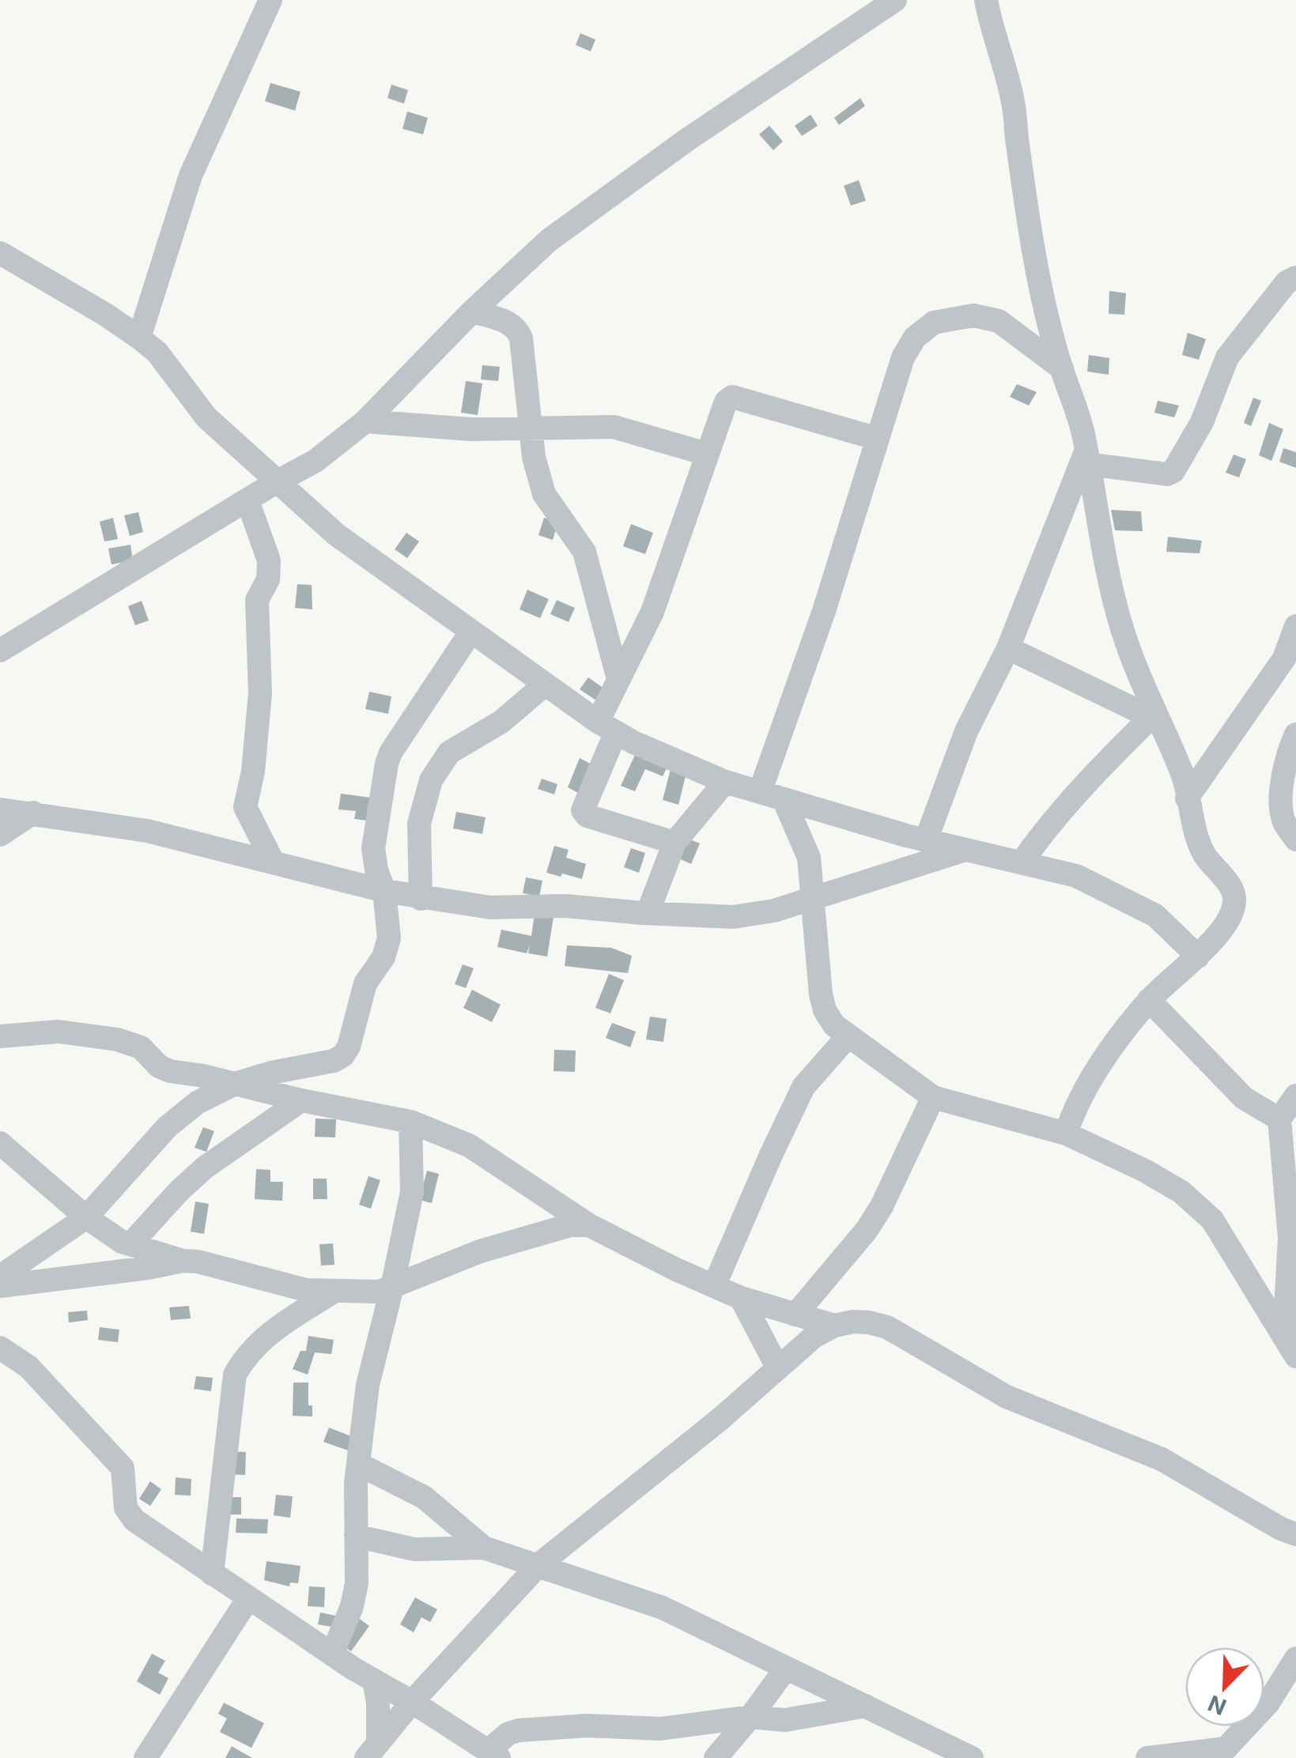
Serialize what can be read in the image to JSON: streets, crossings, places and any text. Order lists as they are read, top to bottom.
{
  "north": "bottom left"
}
